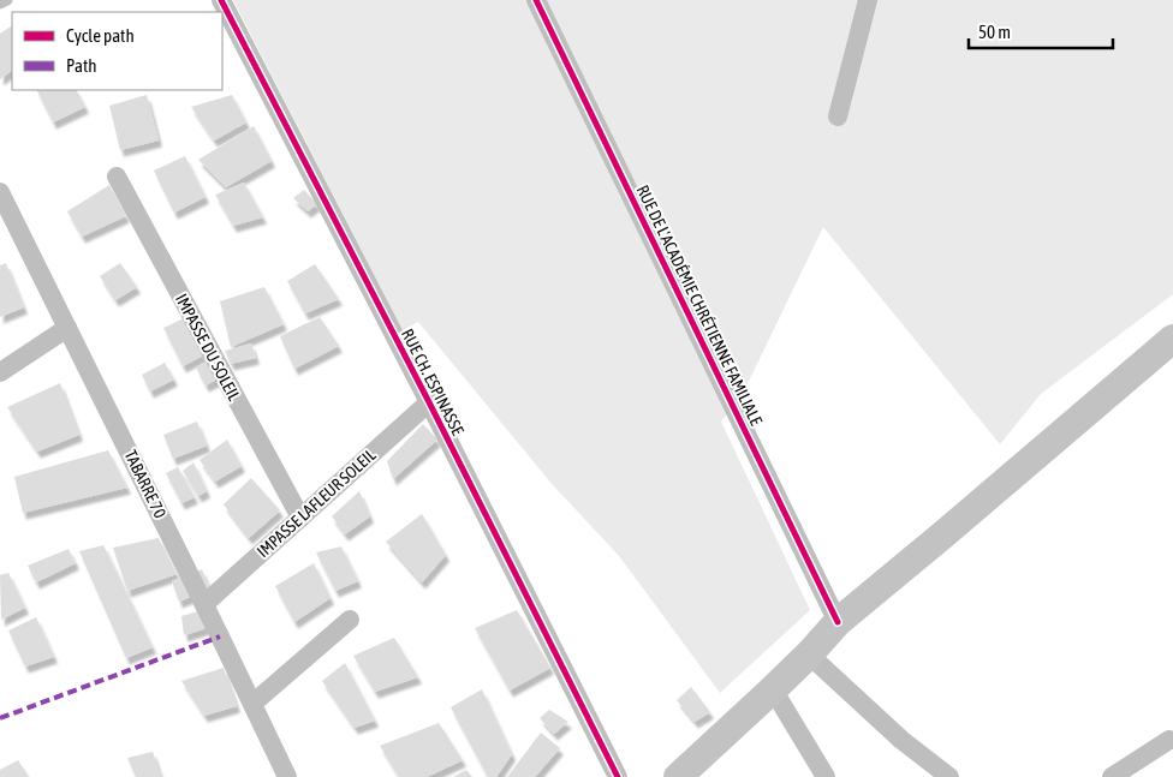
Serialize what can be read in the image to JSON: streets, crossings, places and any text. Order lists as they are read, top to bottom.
{
  "streets": {
    "street": [
      "RUE DE L'ACADÉMIE CHRÉTIENNE FAMILIALE",
      "IMPASSE DU SOLEIL",
      "RUE CH. ESPINASSE",
      "TABARRE 70",
      "IMPASSE LAFLEUR SOLEIL"
    ]
  },
  "crossings": [
    ["IMPASSE DU SOLEIL", "IMPASSE LAFLEUR SOLEIL"],
    ["RUE CH. ESPINASSE", "IMPASSE LAFLEUR SOLEIL"],
    ["TABARRE 70", "IMPASSE LAFLEUR SOLEIL"]
  ],
  "legend": ["Cycle path", "Path"],
  "scale_bar": "50 m"
}
